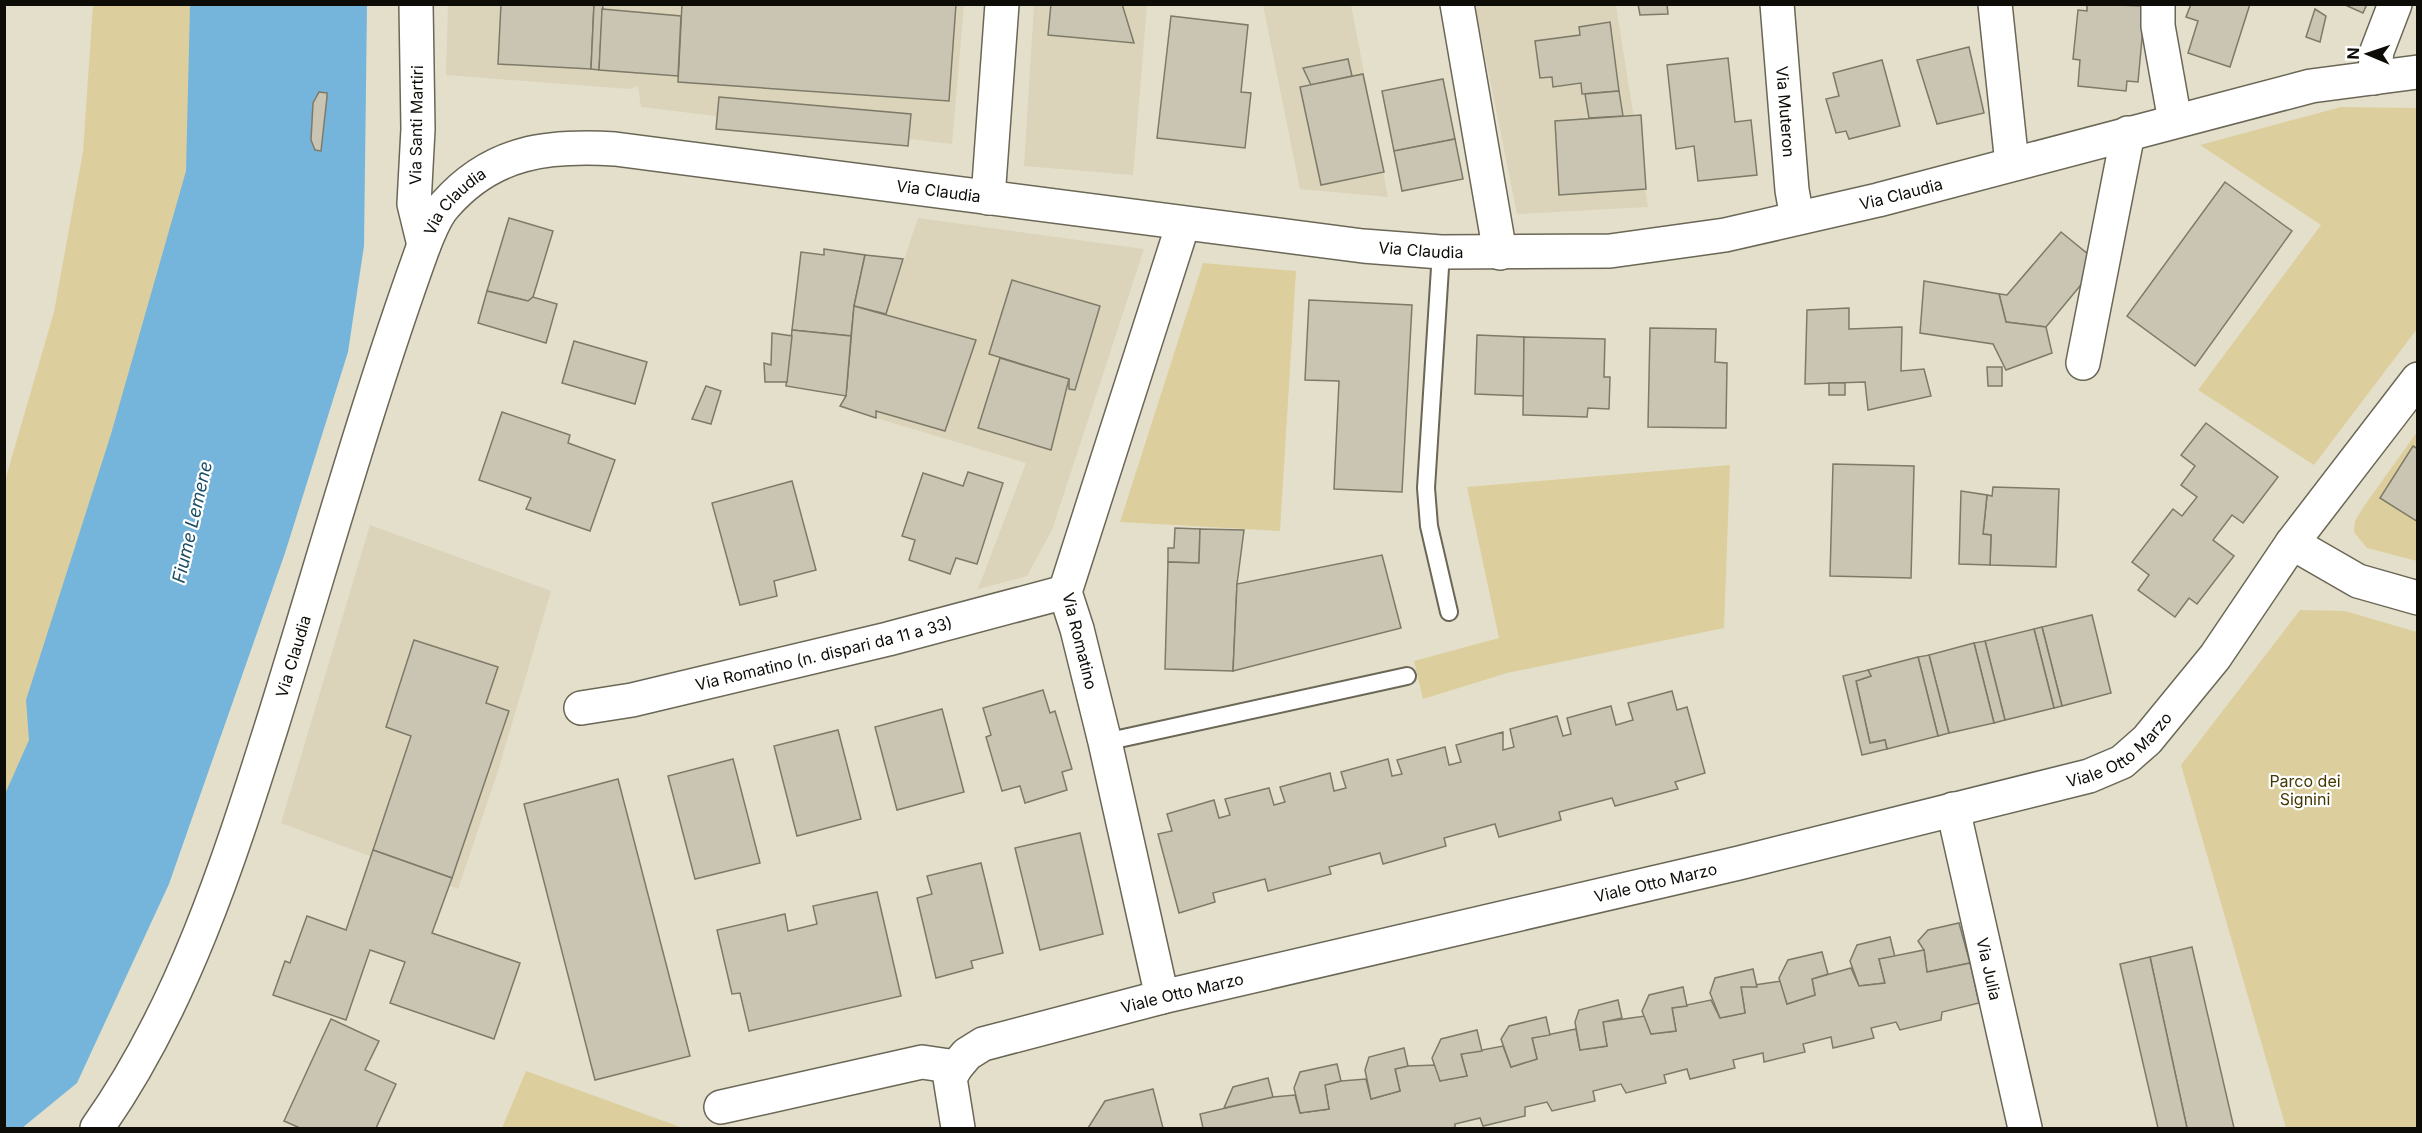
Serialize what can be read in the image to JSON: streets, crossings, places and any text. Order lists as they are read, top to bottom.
{
  "streets": {
    "street": [
      "Via Muteron",
      "Via Santi Martiri",
      "Via Claudia",
      "Via Romatino",
      "Via Romatino (n. dispari da 11 a 33)",
      "Viale Otto Marzo",
      "Via Julia"
    ]
  },
  "crossings": [
    ["Via Muteron", "Via Claudia"],
    ["Via Santi Martiri", "Via Claudia"],
    ["Via Claudia", "Via Romatino"],
    ["Via Romatino", "Via Romatino (n. dispari da 11 a 33)"],
    ["Via Romatino", "Viale Otto Marzo"],
    ["Viale Otto Marzo", "Via Julia"]
  ],
  "water": ["Fiume Lemene"],
  "parks": ["Parco dei Signini"],
  "north": "left"
}
